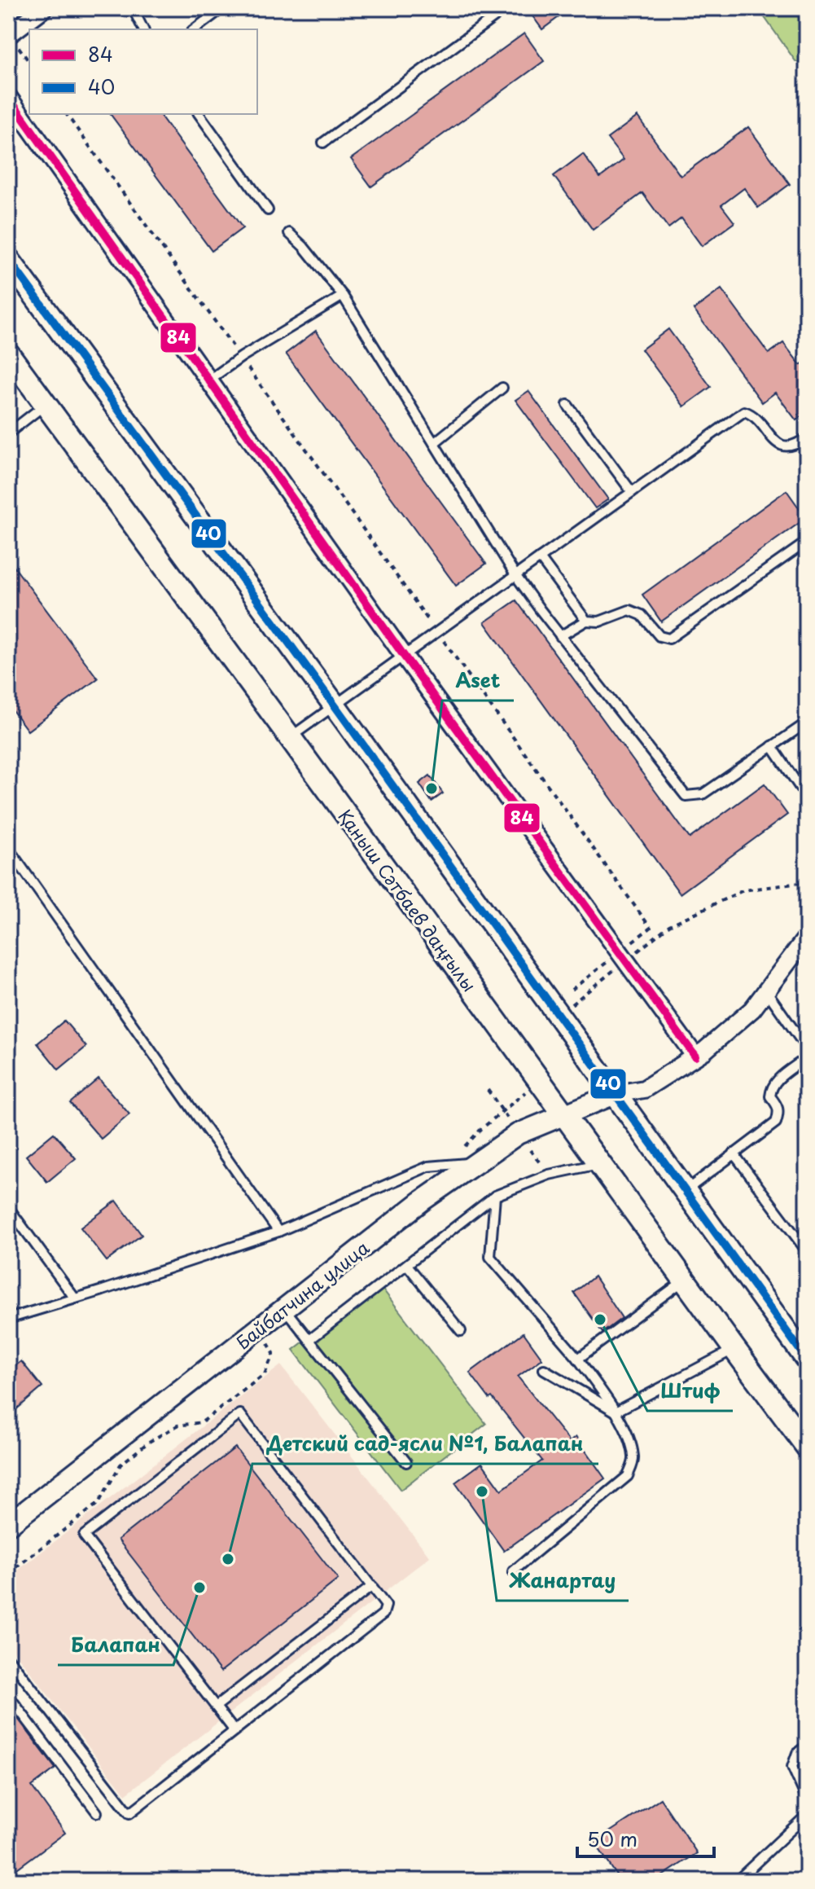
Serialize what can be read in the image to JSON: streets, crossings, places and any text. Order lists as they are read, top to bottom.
{
  "streets": {
    "main road": ["Қаныш Сәтбаев даңғылы"],
    "street": ["Байбатчина улица"]
  },
  "crossings": [
    ["Қаныш Сәтбаев даңғылы", "Байбатчина улица"]
  ],
  "places": [
    "Aset",
    "Штиф",
    "Жанартау",
    "Детский сад-ясли №1, Балапан",
    "Балапан"
  ],
  "lines": ["transit line 84", "transit line 40"],
  "legend": ["84", "40"],
  "scale_bar": "50 m"
}
